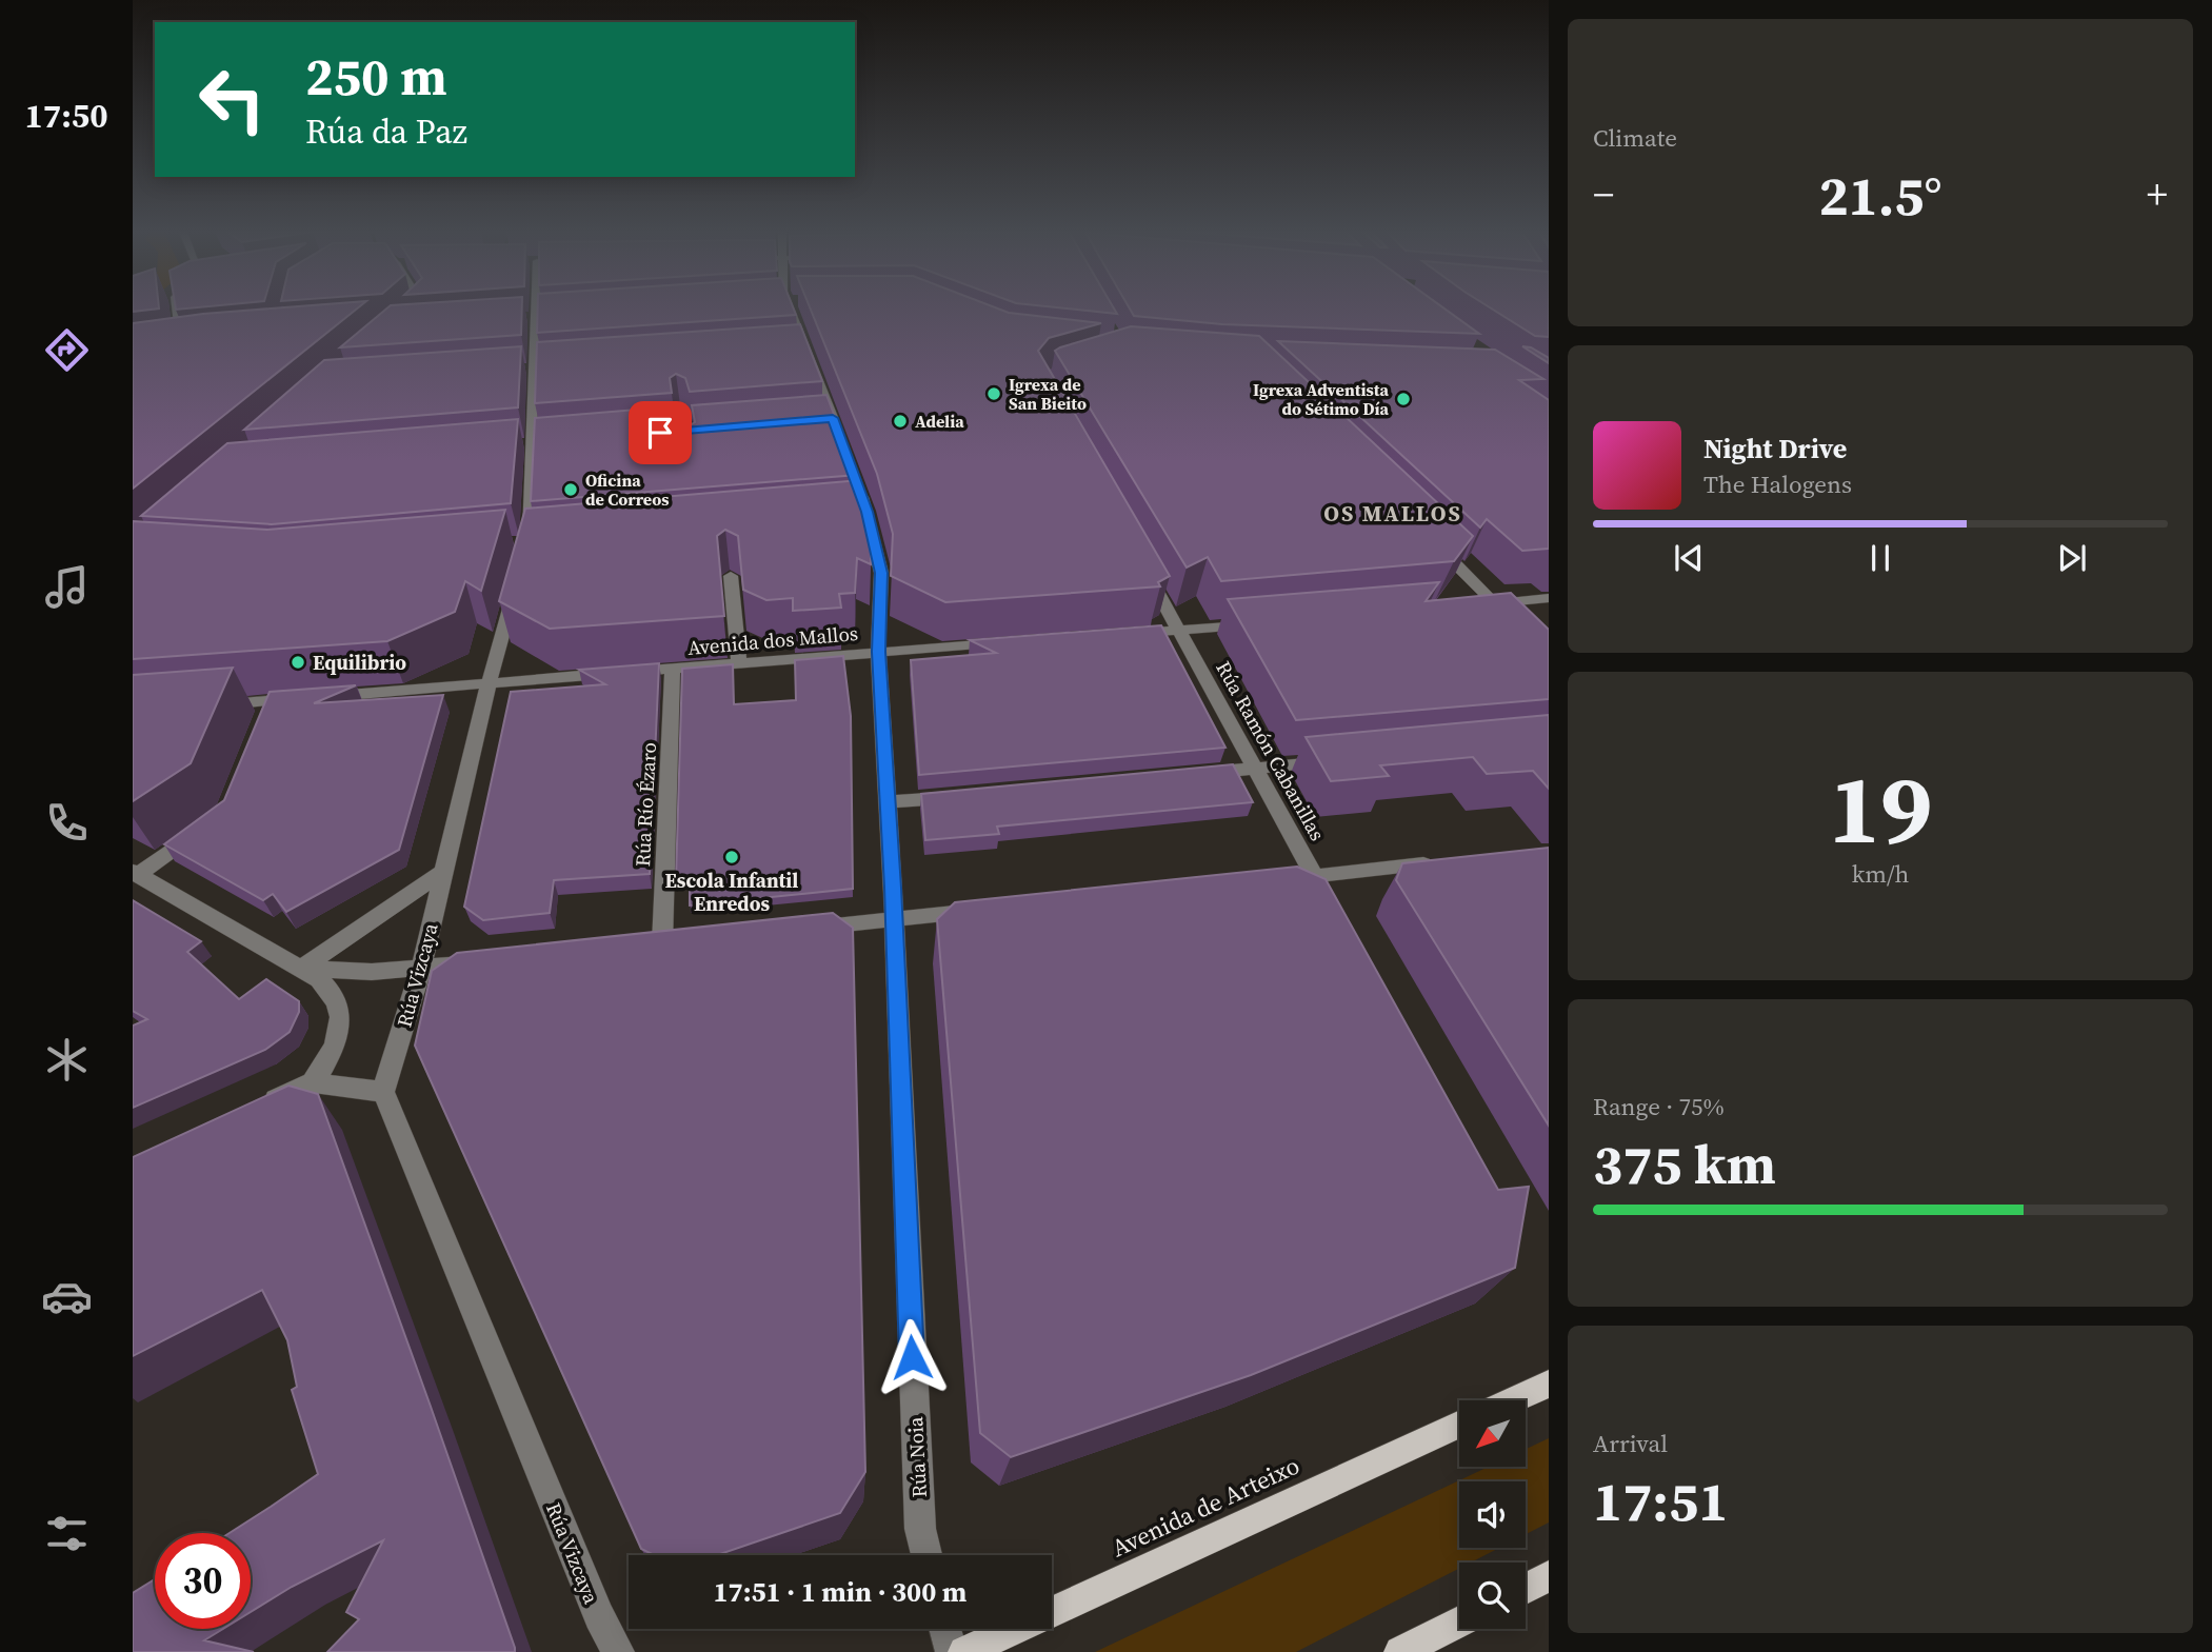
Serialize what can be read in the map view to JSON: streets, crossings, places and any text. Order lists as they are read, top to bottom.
{
  "streets": {
    "main road": ["Avenida de Arteixo"],
    "street": [
      "Avenida dos Mallos",
      "Rúa Ramón Cabanillas",
      "Rúa Río Ézaro",
      "Rúa Vizcaya",
      "Rúa Noia"
    ]
  },
  "crossings": [
    ["Avenida dos Mallos", "Rúa Río Ézaro"],
    ["Avenida dos Mallos", "Rúa Vizcaya"],
    ["Avenida dos Mallos", "Rúa Noia"]
  ],
  "districts": ["OS MALLOS"],
  "places": [
    "Igrexa de San Bieito",
    "Igrexa Adventista do Sétimo Día",
    "Adelia",
    "Oficina de Correos",
    "Equilibrio",
    "Escola Infantil Enredos"
  ],
  "north": "bottom left",
  "page": {
    "tabs": "17:50",
    "tile": [
      "Climate",
      ["19", "km/h"],
      ["Range · 75%", "375 km"],
      ["Arrival", "17:51"]
    ],
    "turn": ["250 m", "Rúa da Paz"],
    "heat": ["−", "21.5°", "+"],
    "song": ["Night Drive", "The Halogens"],
    "limit": "30",
    "trip": "17:51 · 1 min · 300 m"
  }
}
